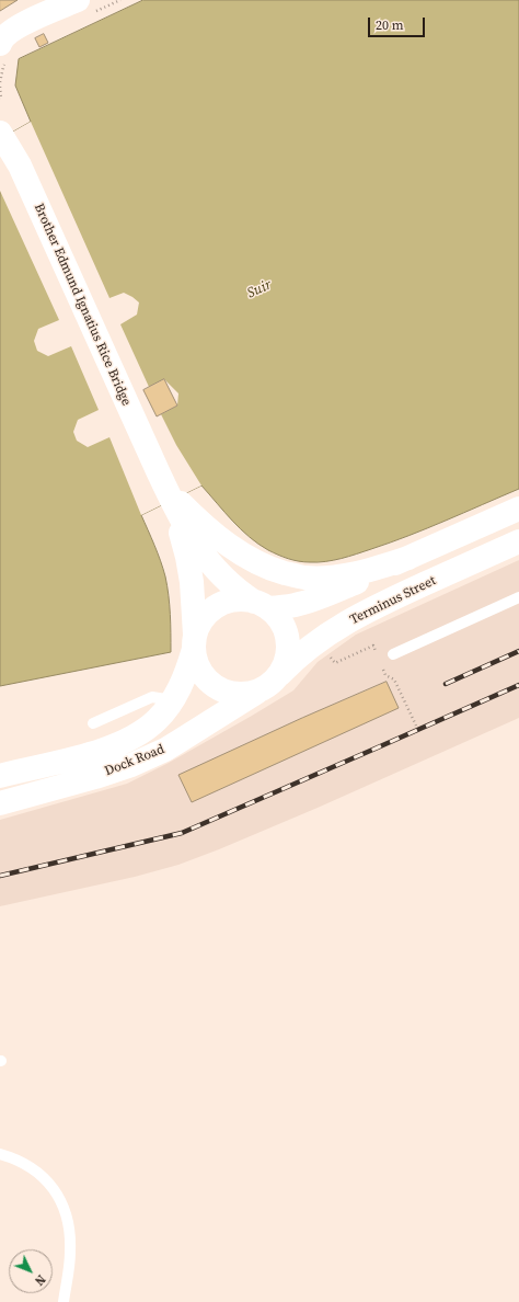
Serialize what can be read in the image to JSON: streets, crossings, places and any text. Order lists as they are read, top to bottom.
{
  "streets": {
    "main road": ["Brother Edmund Ignatius Rice Bridge", "Terminus Street", "Dock Road"]
  },
  "crossings": [
    ["Brother Edmund Ignatius Rice Bridge", "Terminus Street"],
    ["Brother Edmund Ignatius Rice Bridge", "Dock Road"],
    ["Terminus Street", "Dock Road"]
  ],
  "water": ["Suir"],
  "scale_bar": "20 m",
  "north": "bottom right"
}
